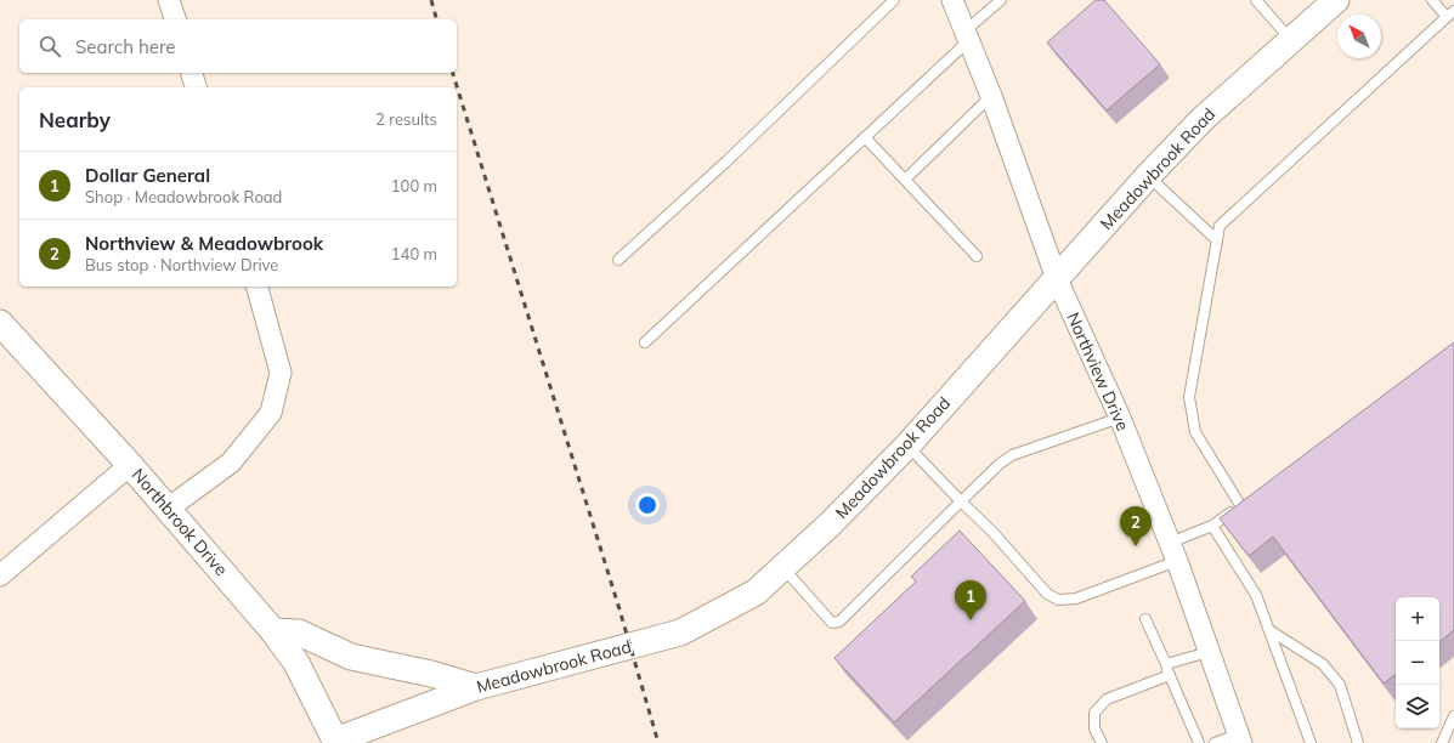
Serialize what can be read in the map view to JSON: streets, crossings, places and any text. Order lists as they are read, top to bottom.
{
  "streets": {
    "street": ["Meadowbrook Road", "Northview Drive", "Northbrook Drive"]
  },
  "crossings": [
    ["Meadowbrook Road", "Northview Drive"],
    ["Meadowbrook Road", "Northbrook Drive"]
  ],
  "north": "top left",
  "page": {
    "search": "Search here",
    "heading": ["Nearby", "2 results"],
    "list": [
      {
        "mark": "1",
        "name": "Dollar General",
        "note": "Shop · Meadowbrook Road",
        "value": "100 m"
      },
      {
        "mark": "2",
        "name": "Northview & Meadowbrook",
        "note": "Bus stop · Northview Drive",
        "value": "140 m"
      }
    ],
    "pins": ["2", "1"],
    "map_buttons": ["+", "−"]
  }
}
